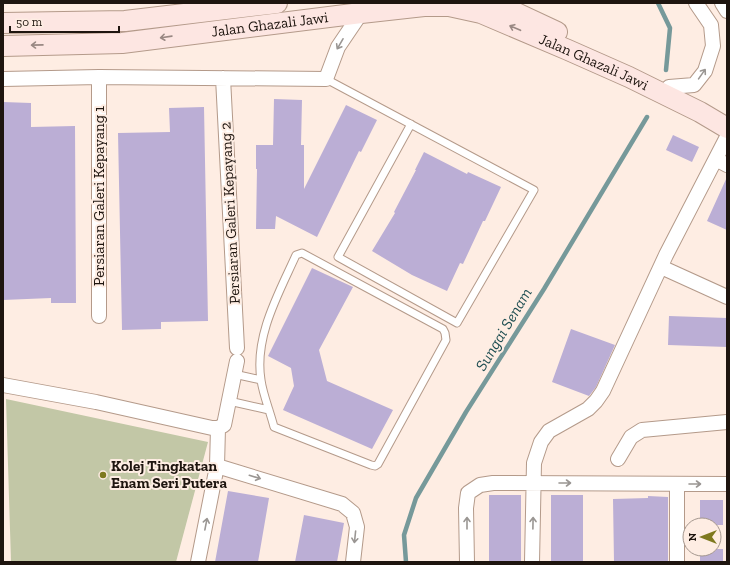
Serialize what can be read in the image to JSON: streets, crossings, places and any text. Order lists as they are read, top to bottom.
{
  "streets": {
    "street": ["Jalan Ghazali Jawi", "Persiaran Galeri Kepayang 1", "Persiaran Galeri Kepayang 2"]
  },
  "water": ["Sungai Senam"],
  "places": ["Kolej Tingkatan Enam Seri Putera"],
  "scale_bar": "50 m",
  "north": "left"
}
